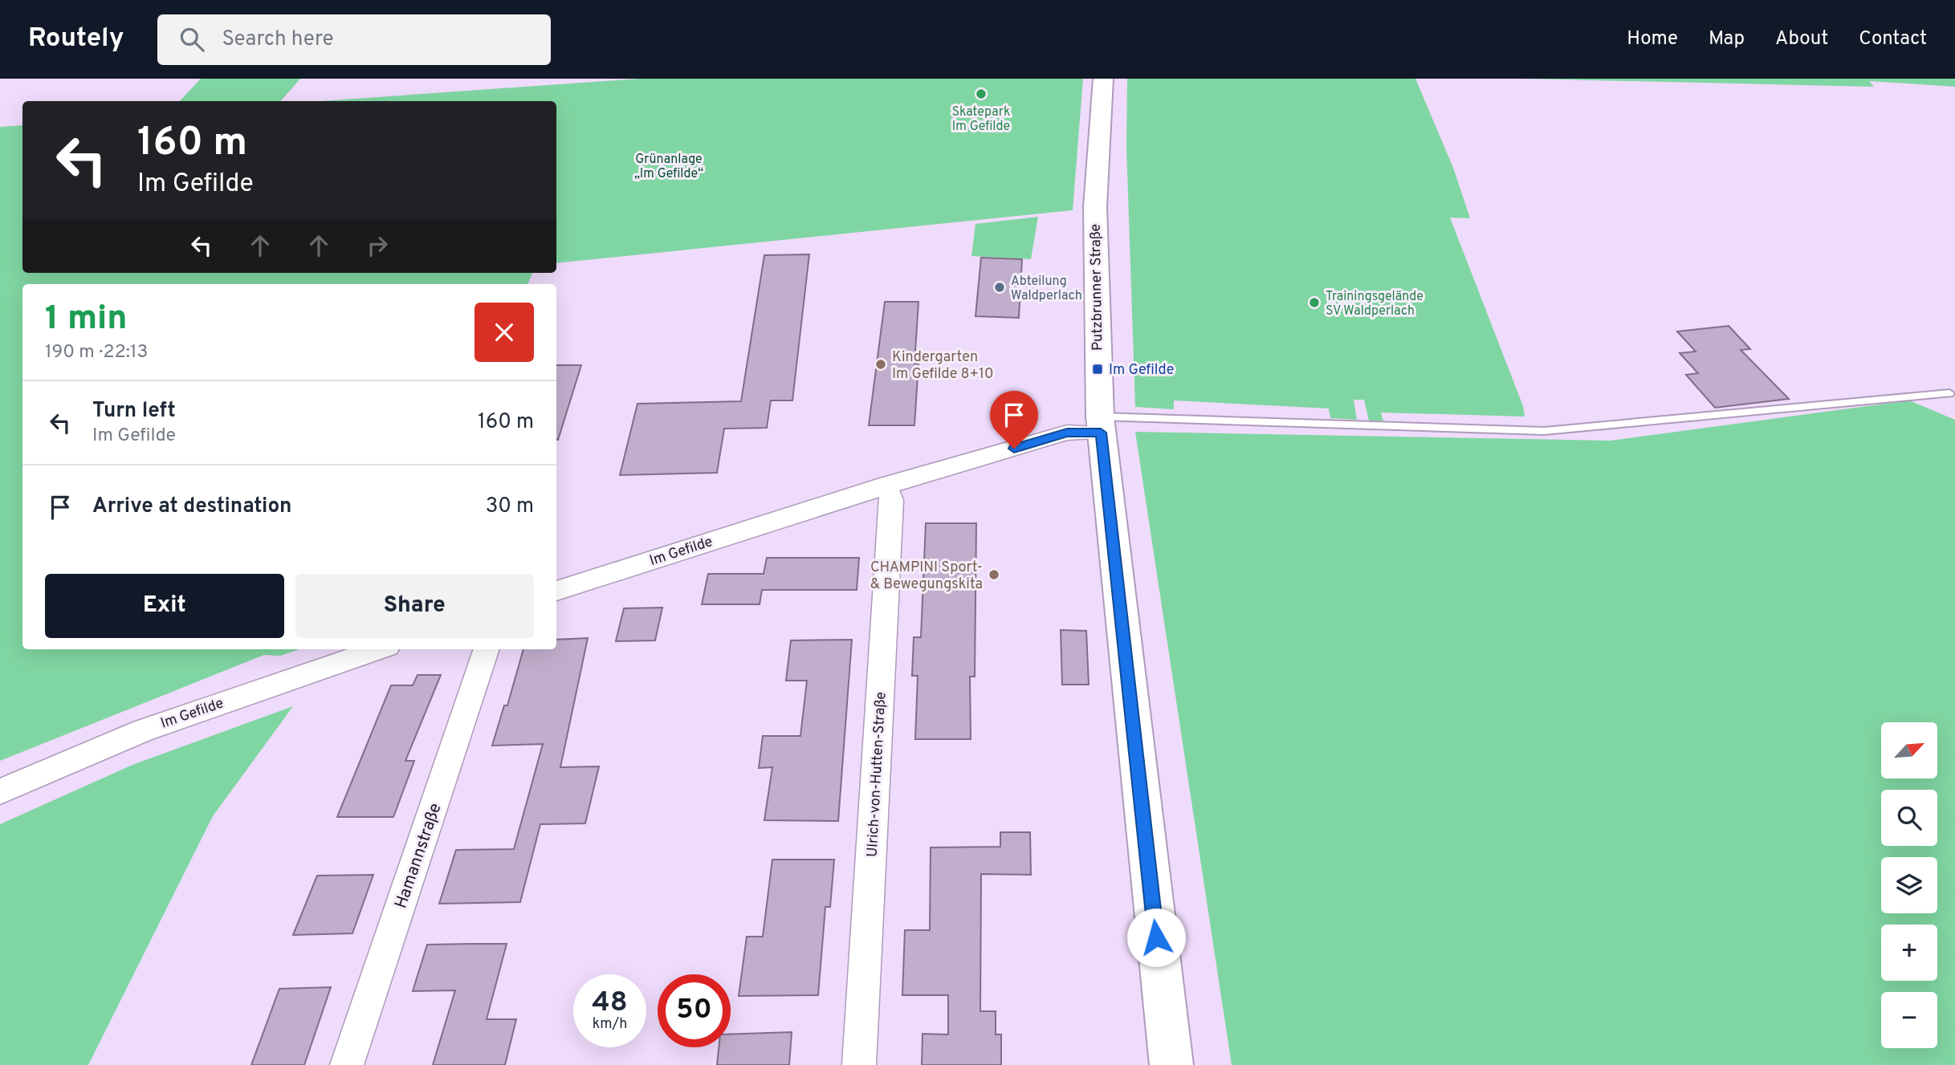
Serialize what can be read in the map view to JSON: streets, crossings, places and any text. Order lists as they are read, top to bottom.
{
  "streets": {
    "main road": ["Putzbrunner Straße"],
    "street": ["Im Gefilde", "Ulrich-von-Hutten-Straße", "Hamannstraße"]
  },
  "crossings": [
    ["Putzbrunner Straße", "Im Gefilde"],
    ["Im Gefilde", "Ulrich-von-Hutten-Straße"]
  ],
  "parks": ["Grünanlage „Im Gefilde“"],
  "places": {
    "other": [
      "Skatepark Im Gefilde",
      "Abteilung Waldperlach",
      "Trainingsgelände SV Waldperlach",
      "Kindergarten Im Gefilde 8+10",
      "CHAMPINI Sport- & Bewegungskita"
    ],
    "transit": ["Im Gefilde"]
  },
  "north": "top right",
  "page": {
    "header": "Routely",
    "search": "Search here",
    "nav": [
      "Home",
      "Map",
      "About",
      "Contact"
    ],
    "turn": ["160 m", "Im Gefilde"],
    "heading": ["1 min", "190 m · 22:13"],
    "list": [
      {
        "name": "Turn left",
        "note": "Im Gefilde",
        "value": "160 m"
      },
      {
        "name": "Arrive at destination",
        "value": "30 m"
      }
    ],
    "buttons": ["Exit", "Share"],
    "map_buttons": ["+", "−"],
    "speed": "48 km/h",
    "limit": "50"
  }
}
